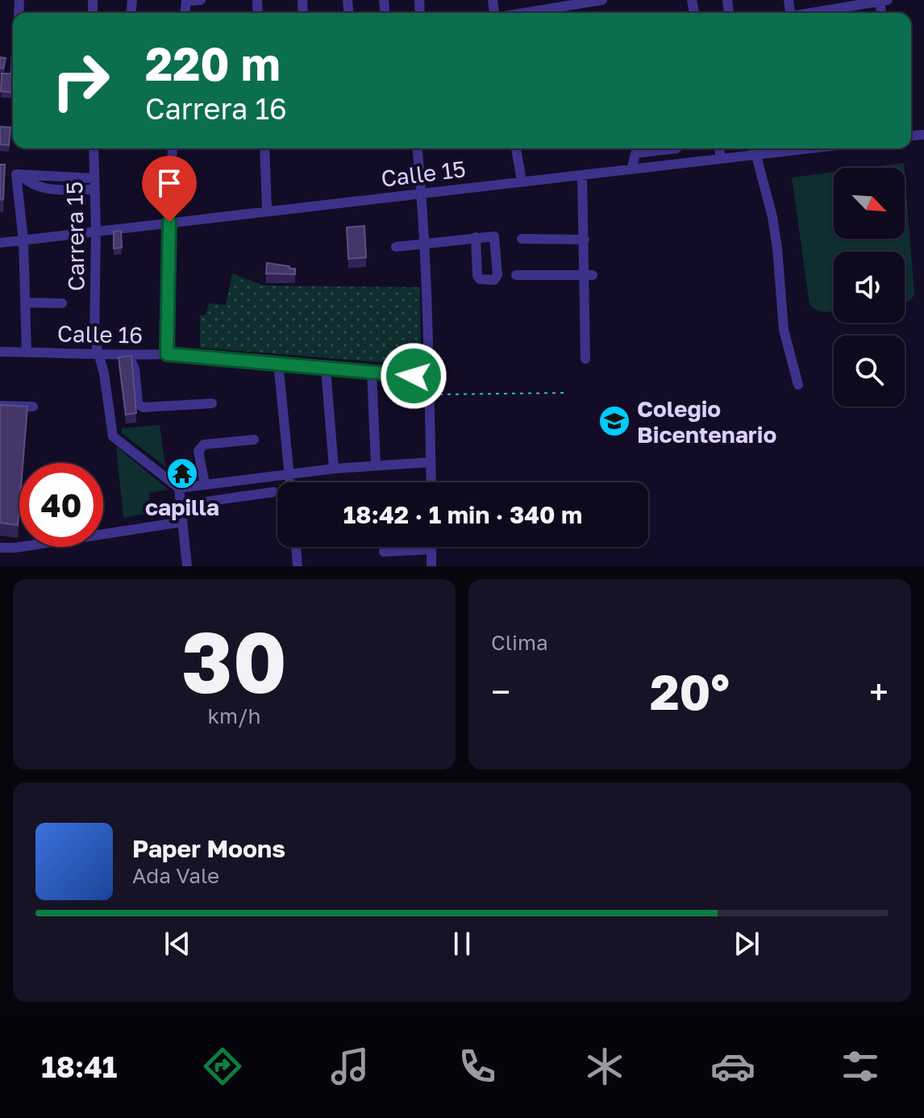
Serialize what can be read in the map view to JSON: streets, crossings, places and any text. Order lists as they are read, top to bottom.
{
  "streets": {
    "street": ["Calle 15", "Carrera 15", "Calle 16"]
  },
  "crossings": [
    ["Calle 15", "Carrera 15"],
    ["Carrera 15", "Calle 16"]
  ],
  "places": {
    "school or university": ["Colegio Bicentenario"],
    "temple": ["capilla"]
  },
  "north": "bottom right",
  "page": {
    "turn": ["220 m", "Carrera 16"],
    "limit": "40",
    "trip": "18:42 · 1 min · 340 m",
    "tile": [
      ["30", "km/h"],
      "Clima"
    ],
    "heat": ["−", "20°", "+"],
    "song": ["Paper Moons", "Ada Vale"],
    "tabs": "18:41"
  }
}
